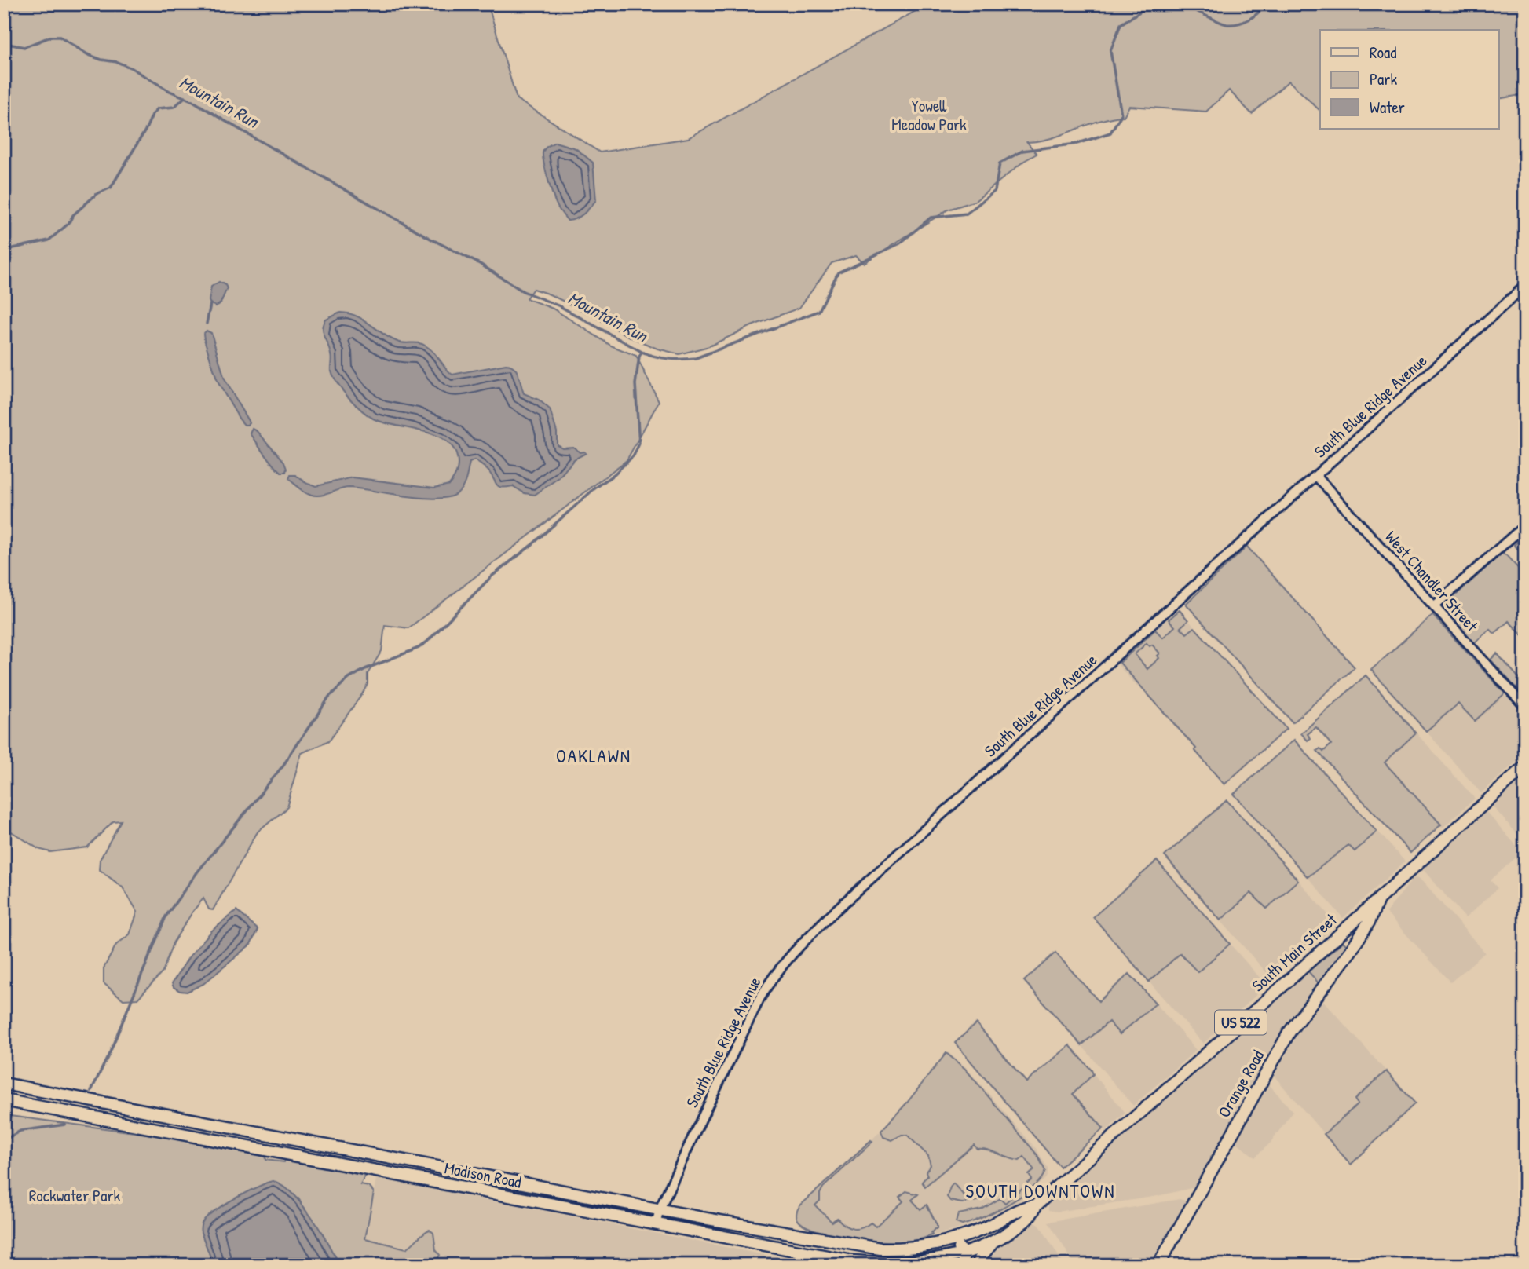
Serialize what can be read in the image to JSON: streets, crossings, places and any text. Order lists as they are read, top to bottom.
{
  "streets": {
    "main road": [
      "South Main Street",
      "US 522",
      "Orange Road",
      "Madison Road"
    ],
    "street": ["South Blue Ridge Avenue", "West Chandler Street"]
  },
  "crossings": [
    ["South Blue Ridge Avenue", "West Chandler Street"],
    ["South Blue Ridge Avenue", "Madison Road"],
    ["South Main Street", "US 522"],
    ["South Main Street", "Orange Road"],
    ["South Main Street", "Madison Road"]
  ],
  "districts": ["OAKLAWN", "SOUTH DOWNTOWN"],
  "water": ["Mountain Run"],
  "parks": ["Yowell Meadow Park", "Rockwater Park"],
  "legend": ["Road", "Park", "Water"]
}
